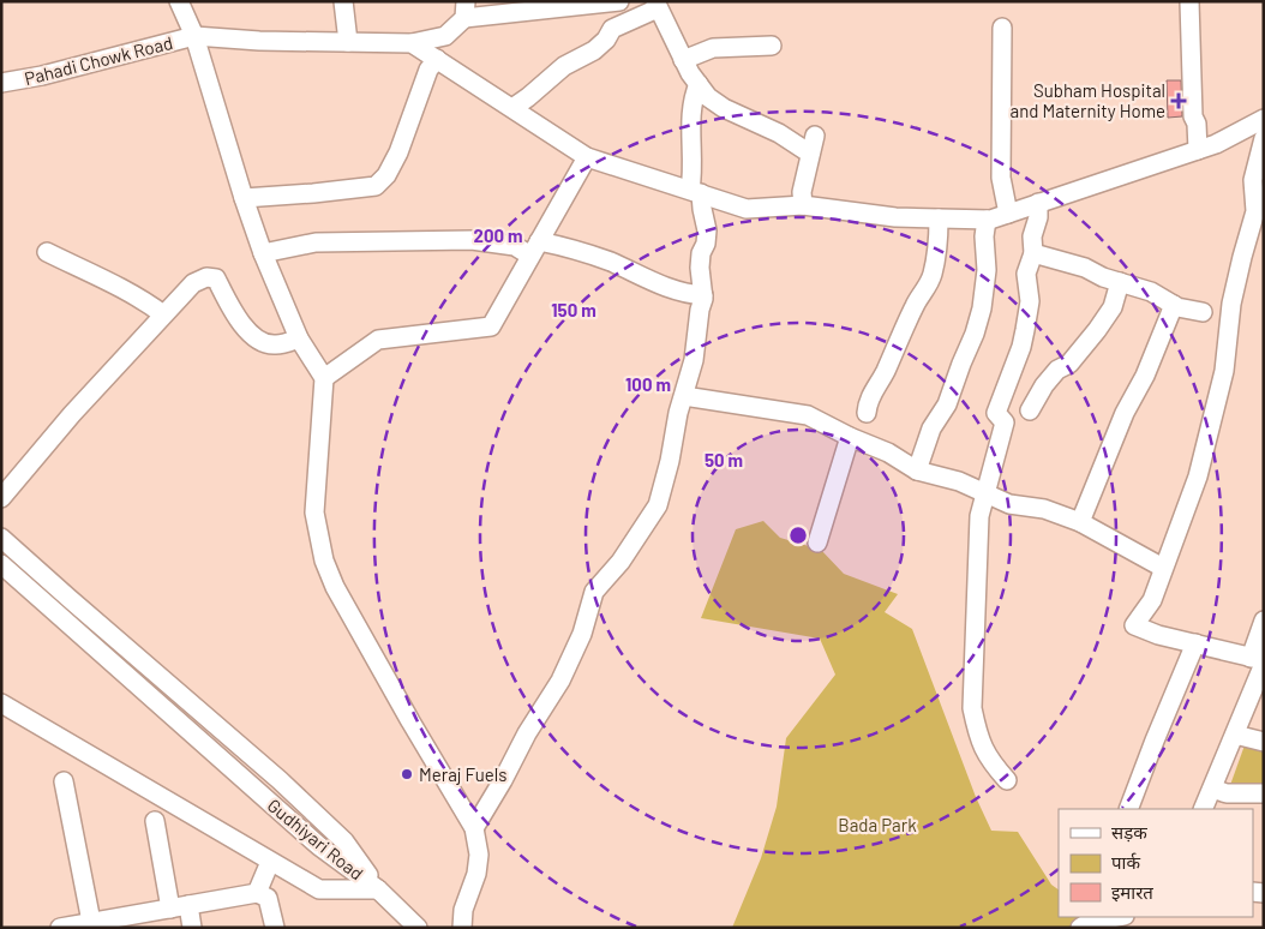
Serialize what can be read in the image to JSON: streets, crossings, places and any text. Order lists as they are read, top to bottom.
{
  "streets": {
    "street": ["Pahadi Chowk Road", "Gudhiyari Road"]
  },
  "parks": ["Bada Park"],
  "places": {
    "health": ["Subham Hospital and Maternity Home"],
    "other": ["Meraj Fuels"]
  },
  "legend": ["सड़क", "पार्क", "इमारत"],
  "rings": [
    "200 m",
    "150 m",
    "100 m",
    "50 m"
  ]
}
